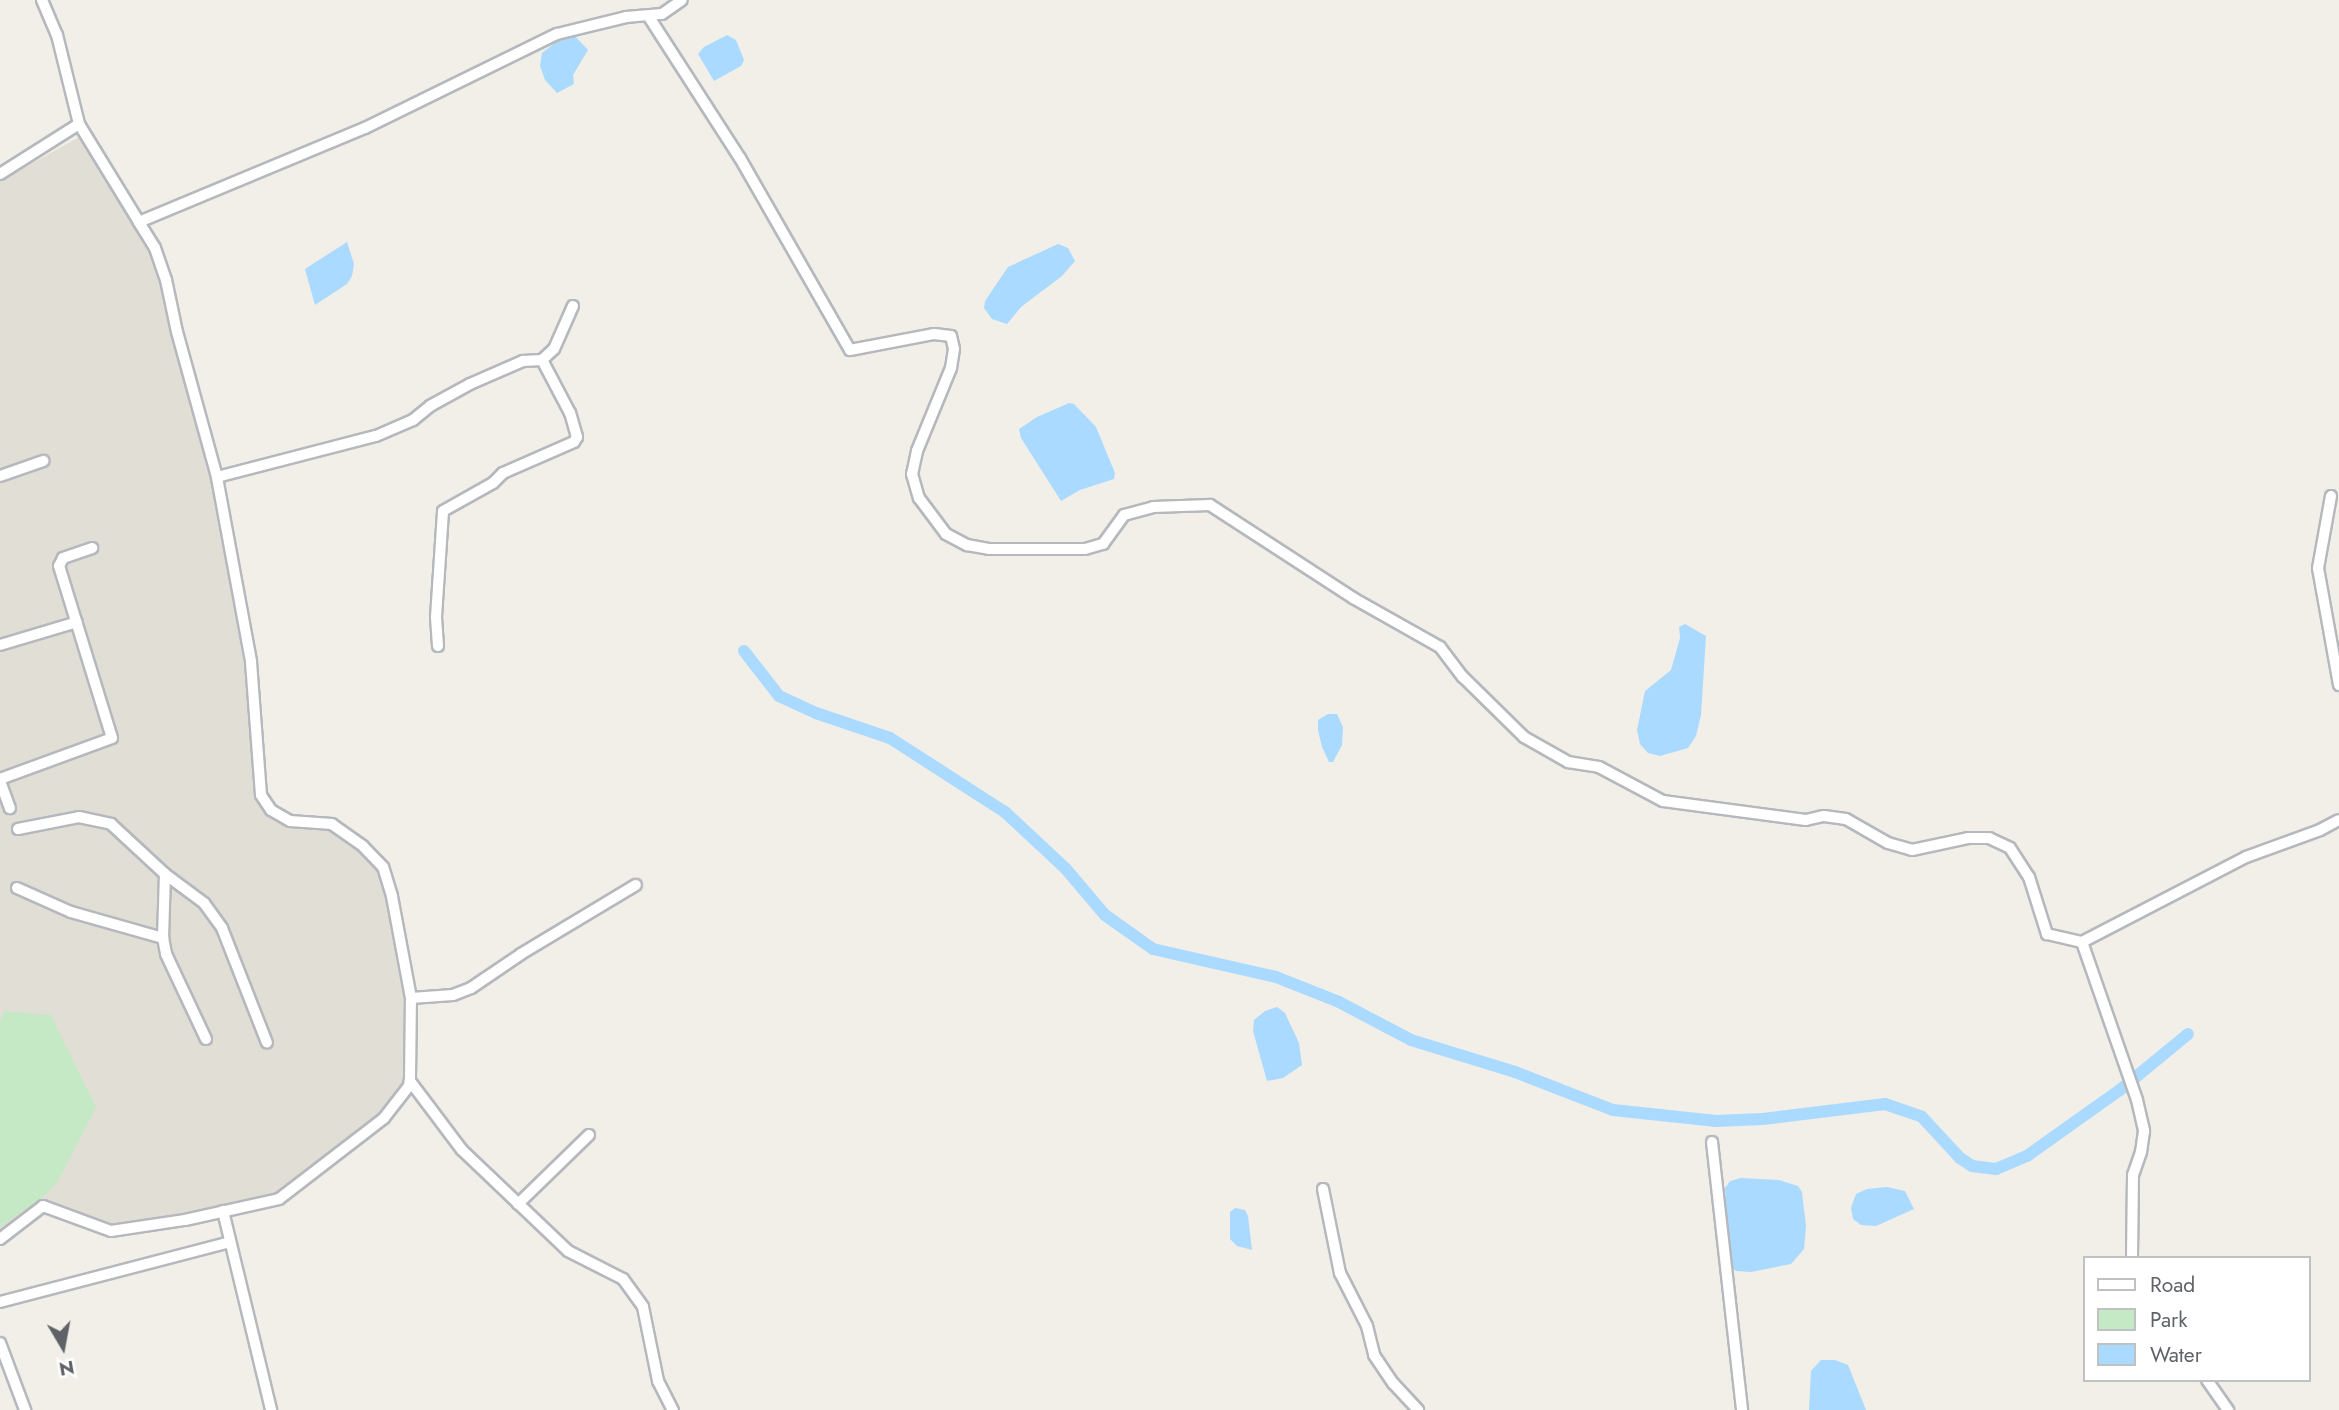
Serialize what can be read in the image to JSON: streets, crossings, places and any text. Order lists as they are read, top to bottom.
{
  "legend": ["Road", "Park", "Water"],
  "north": "bottom"
}
